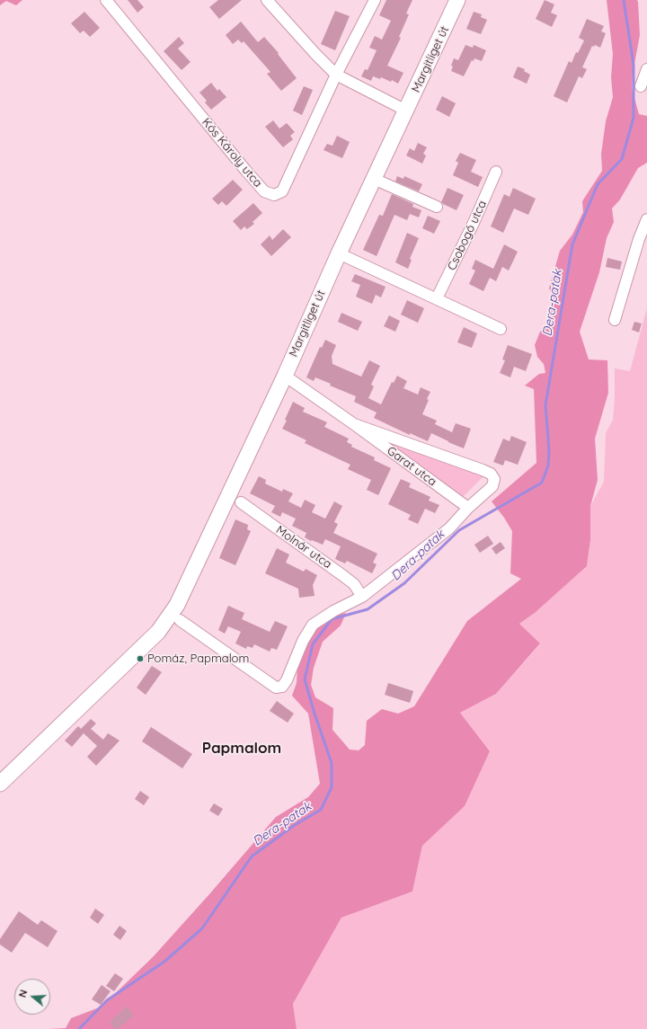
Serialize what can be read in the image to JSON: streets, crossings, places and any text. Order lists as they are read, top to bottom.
{
  "streets": {
    "main road": ["Margitliget út"],
    "street": [
      "Kós Károly utca",
      "Csobogó utca",
      "Garat utca",
      "Molnár utca"
    ]
  },
  "crossings": [
    ["Margitliget út", "Garat utca"]
  ],
  "districts": ["Papmalom"],
  "water": ["Dera-patak"],
  "places": ["Pomáz, Papmalom"],
  "north": "left"
}
